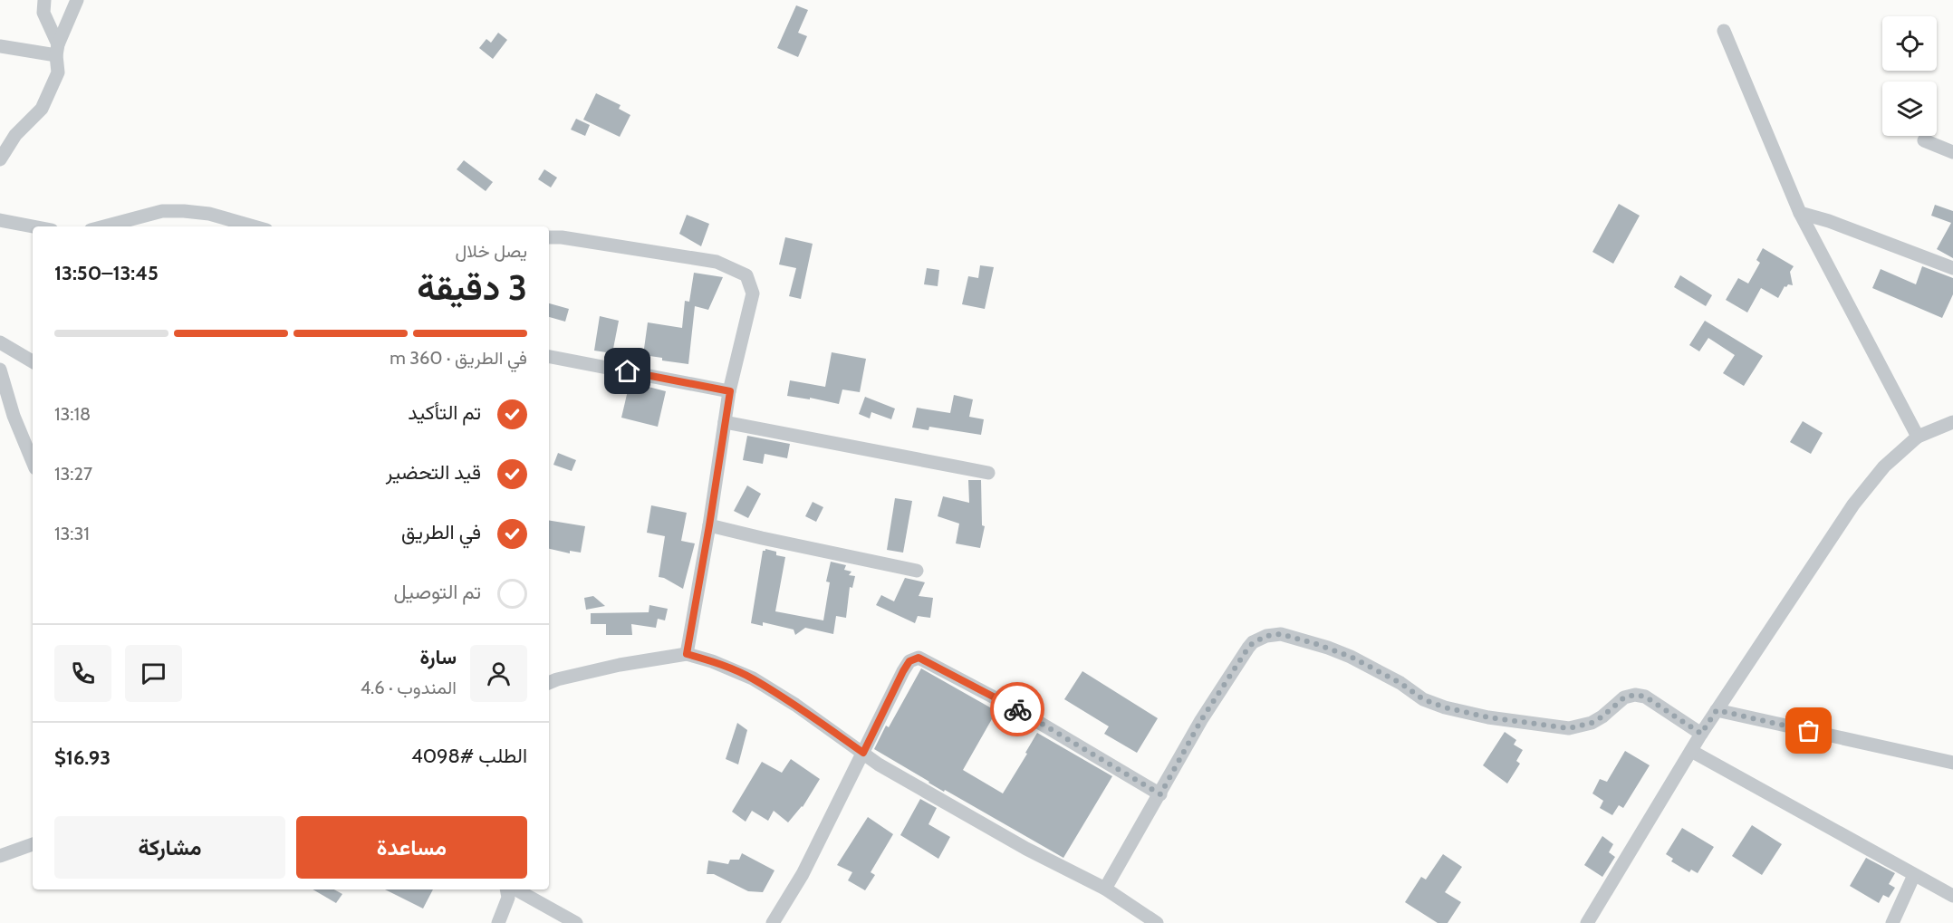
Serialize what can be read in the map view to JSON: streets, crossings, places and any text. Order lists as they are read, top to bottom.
{
  "page": {
    "heading": ["3 دقيقة", "يصل خلال", "13:45–13:50"],
    "panel": [
      "سارة",
      "المندوب · 4.6",
      "الطلب #4098",
      "$16.93"
    ],
    "bar": "في الطريق · 360 m",
    "list": [
      ["تم التأكيد", "13:18"],
      ["قيد التحضير", "13:27"],
      ["في الطريق", "13:31"],
      "تم التوصيل"
    ],
    "buttons": ["مساعدة", "مشاركة"]
  }
}
